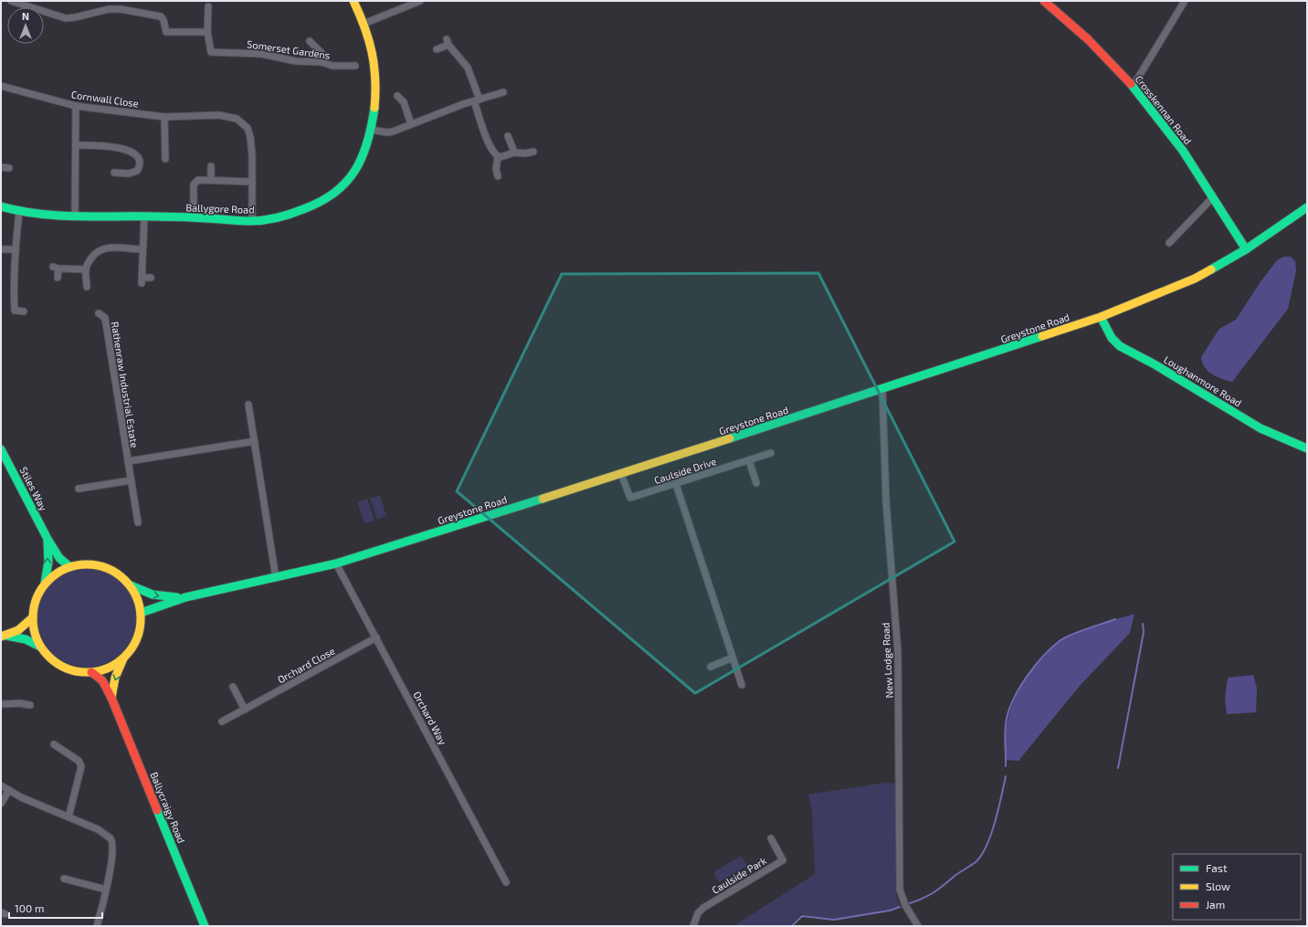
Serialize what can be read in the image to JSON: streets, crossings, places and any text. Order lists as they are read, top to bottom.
{
  "streets": {
    "main road": [
      "Crosskennan Road",
      "Ballygore Road",
      "Greystone Road",
      "Loughanmore Road",
      "Stiles Way",
      "Ballycraigy Road"
    ],
    "street": [
      "Somerset Gardens",
      "Cornwall Close",
      "Rathenraw Industrial Estate",
      "Caulside Drive",
      "New Lodge Road",
      "Orchard Close",
      "Orchard Way",
      "Caulside Park"
    ]
  },
  "crossings": [
    ["Cornwall Close", "Ballygore Road"],
    ["Crosskennan Road", "Greystone Road"],
    ["Greystone Road", "Loughanmore Road"],
    ["Greystone Road", "Caulside Drive"],
    ["Greystone Road", "Stiles Way"],
    ["Greystone Road", "New Lodge Road"],
    ["Greystone Road", "Orchard Way"],
    ["Greystone Road", "Ballycraigy Road"],
    ["Stiles Way", "Ballycraigy Road"],
    ["Orchard Close", "Orchard Way"]
  ],
  "legend": ["Fast", "Slow", "Jam"],
  "scale_bar": "100 m",
  "north": "top"
}
